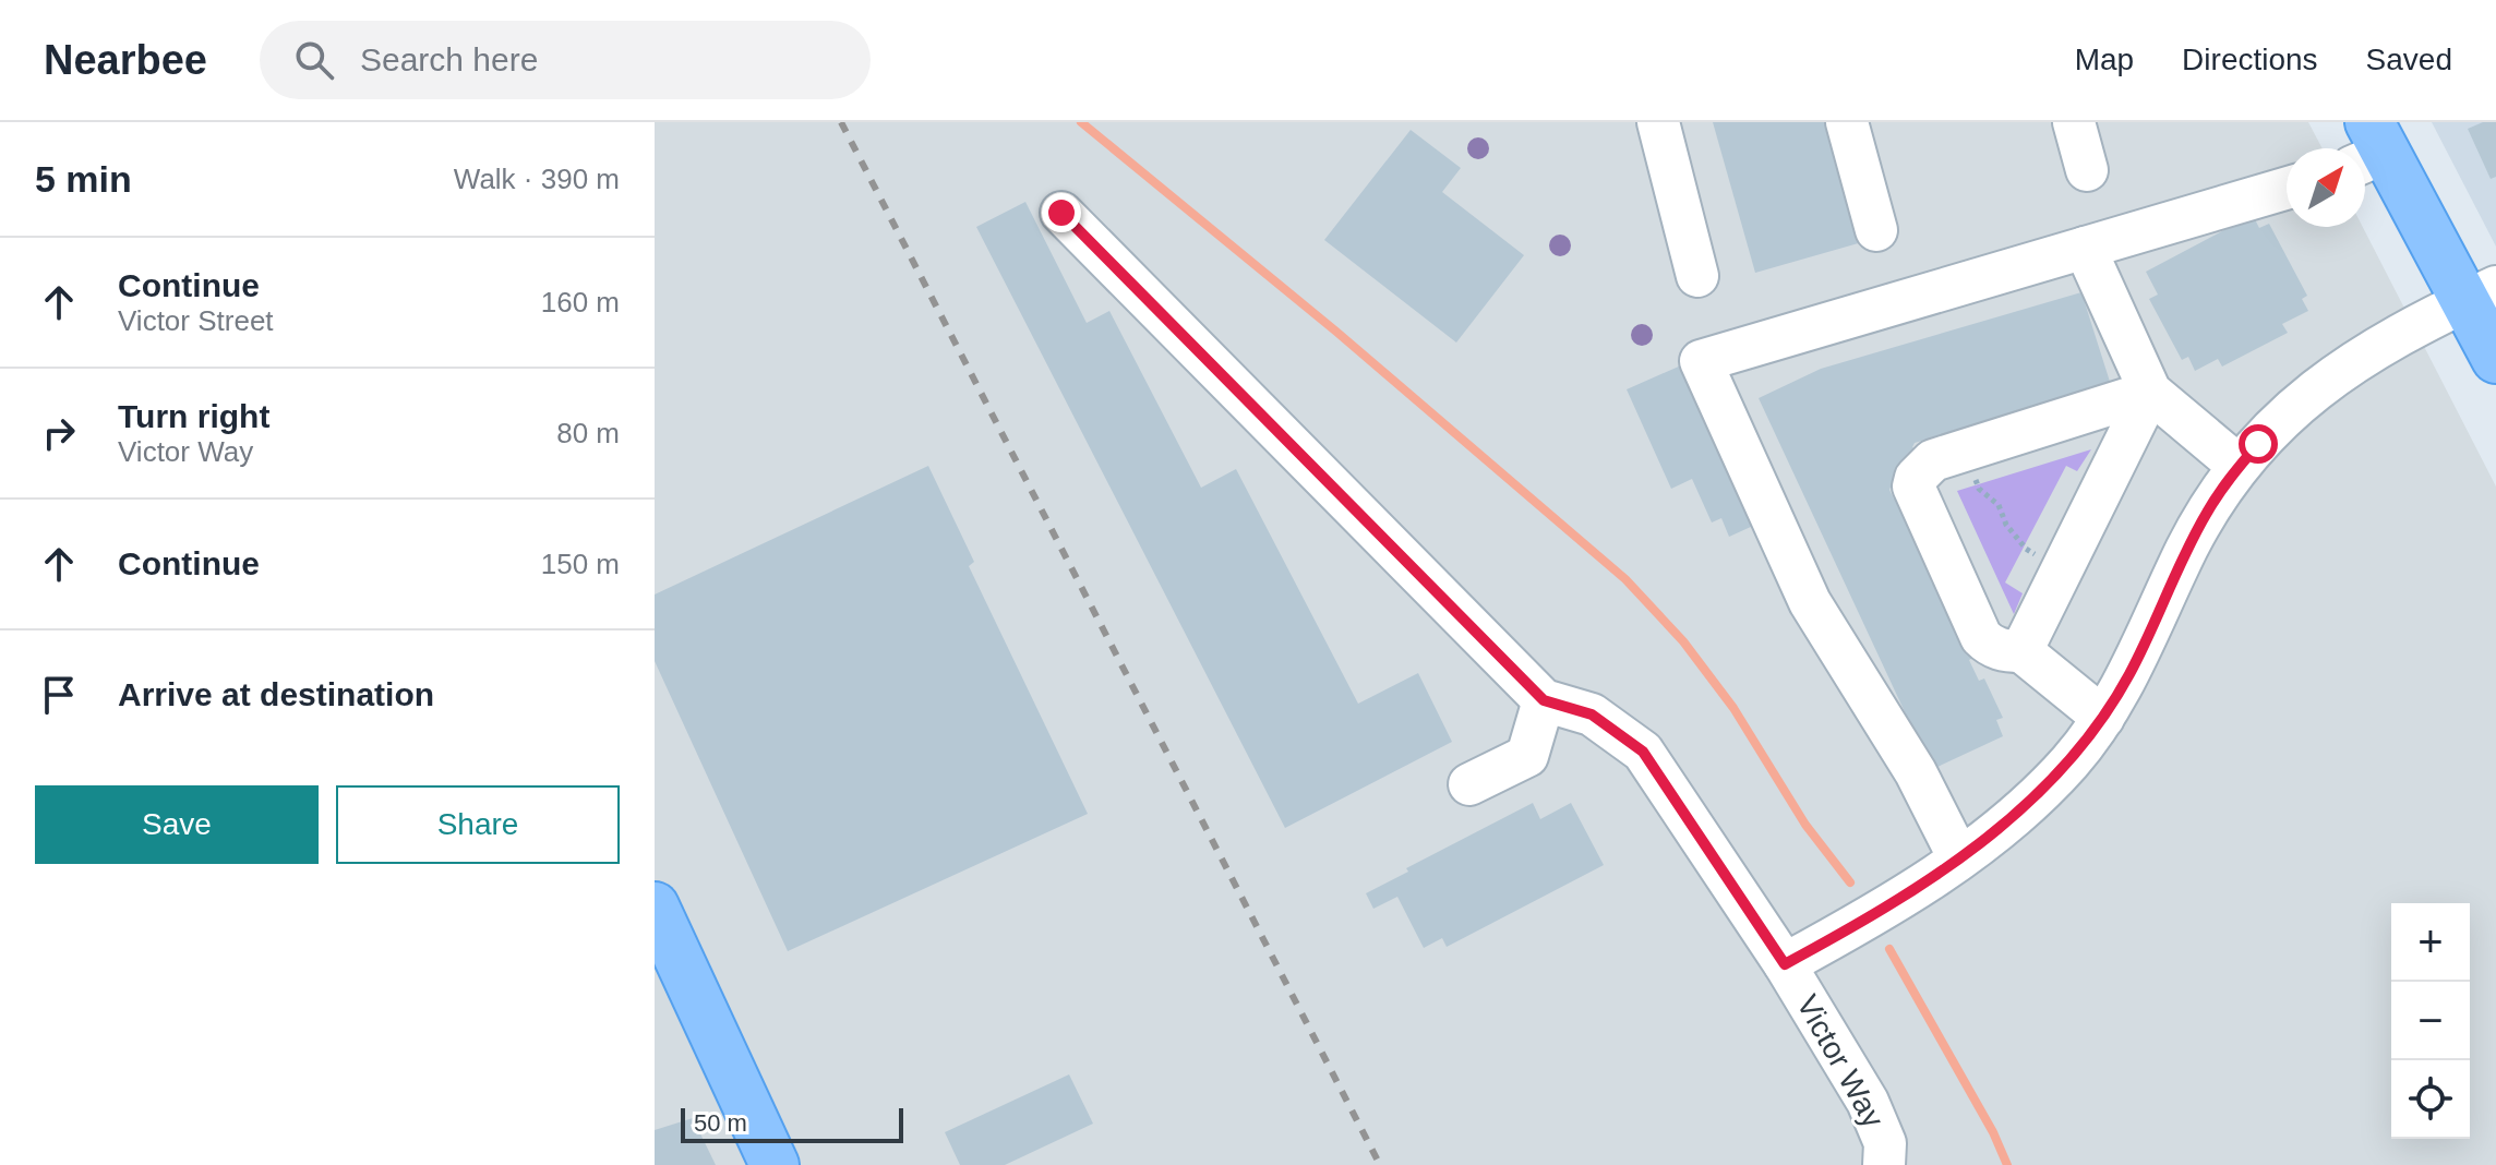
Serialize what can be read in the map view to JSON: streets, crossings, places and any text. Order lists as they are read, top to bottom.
{
  "streets": {
    "street": ["Victor Way"]
  },
  "scale_bar": "50 m",
  "north": "top right",
  "page": {
    "header": "Nearbee",
    "search": "Search here",
    "nav": ["Map", "Directions", "Saved"],
    "heading": ["5 min", "Walk · 390 m"],
    "list": [
      ["Continue", "Victor Street", "160 m"],
      ["Turn right", "Victor Way", "80 m"],
      ["Continue", "150 m"],
      "Arrive at destination"
    ],
    "buttons": ["Save", "Share"],
    "map_buttons": ["+", "−"],
    "scale": "50 m"
  }
}
